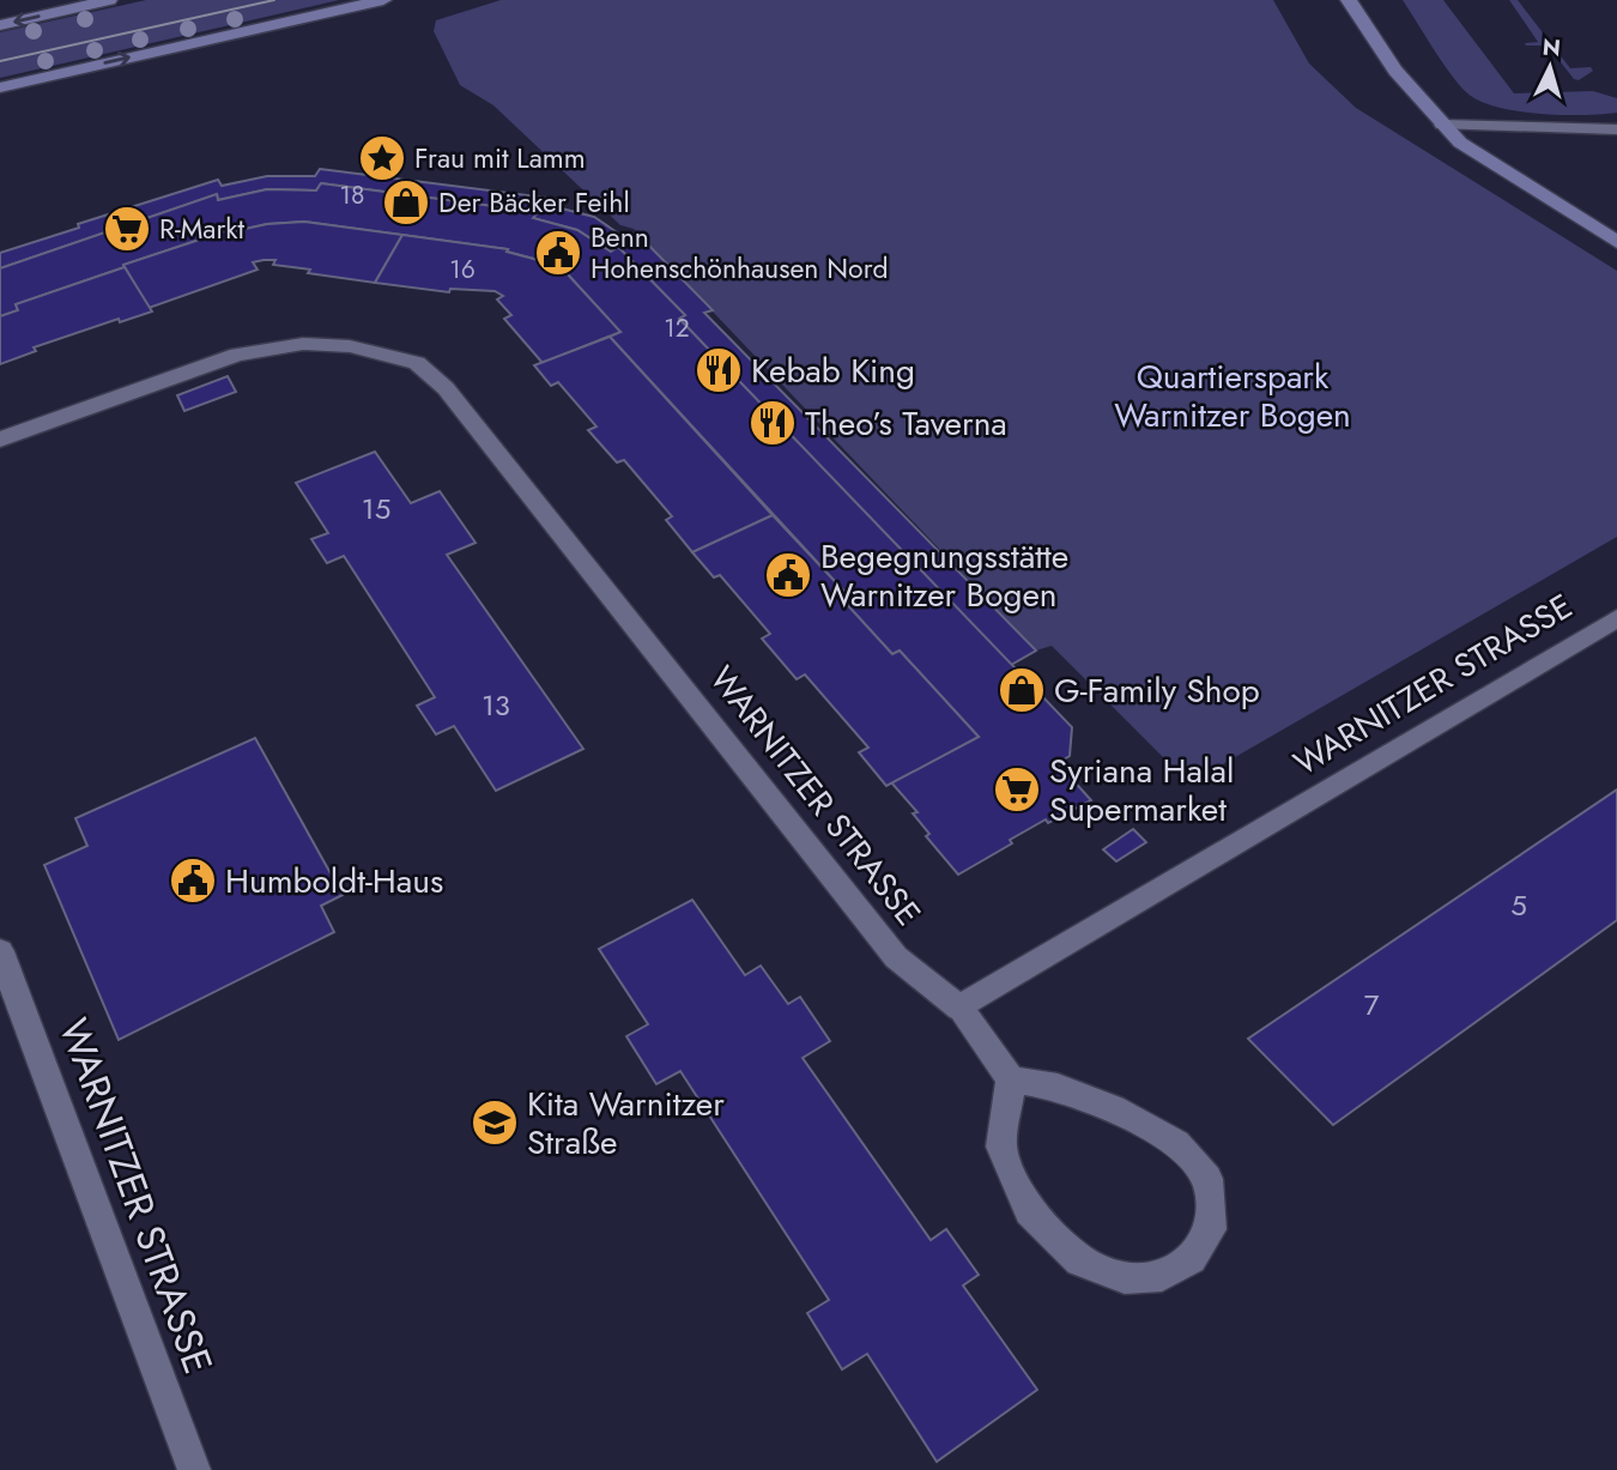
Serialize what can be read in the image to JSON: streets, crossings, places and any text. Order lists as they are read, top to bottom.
{
  "streets": {
    "street": ["WARNITZER STRASSE"]
  },
  "parks": ["Quartierspark Warnitzer Bogen"],
  "places": {
    "place": ["Frau mit Lamm"],
    "shop": ["Der Bäcker Feihl", "G-Family Shop"],
    "supermarket": ["R-Markt", "Syriana Halal Supermarket"],
    "public building": ["Benn Hohenschönhausen Nord", "Begegnungsstätte Warnitzer Bogen", "Humboldt-Haus"],
    "restaurant": ["Kebab King", "Theo’s Taverna"],
    "school or university": ["Kita Warnitzer Straße"]
  },
  "house_numbers": [
    "18",
    "16",
    "12",
    "15",
    "13",
    "5",
    "7"
  ],
  "north": "top"
}
